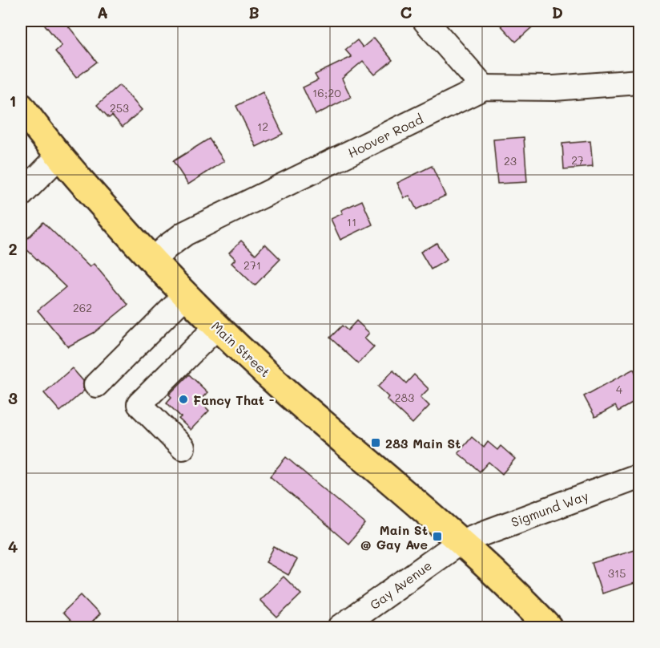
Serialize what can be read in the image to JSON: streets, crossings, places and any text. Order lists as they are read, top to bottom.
{
  "streets": {
    "main road": ["Main Street"],
    "street": ["Hoover Road", "Sigmund Way", "Gay Avenue"]
  },
  "crossings": [
    ["Hoover Road", "Main Street"],
    ["Main Street", "Sigmund Way"],
    ["Main Street", "Gay Avenue"],
    ["Sigmund Way", "Gay Avenue"]
  ],
  "places": {
    "other": ["Fancy That -"],
    "transit": ["283 Main St", "Main St @ Gay Ave"]
  },
  "house_numbers": [
    "16;20",
    "253",
    "12",
    "27",
    "23",
    "11",
    "271",
    "262",
    "4",
    "283",
    "315"
  ],
  "grid": {
    "columns": [
      "A",
      "B",
      "C",
      "D"
    ],
    "rows": [
      "1",
      "2",
      "3",
      "4"
    ]
  }
}
